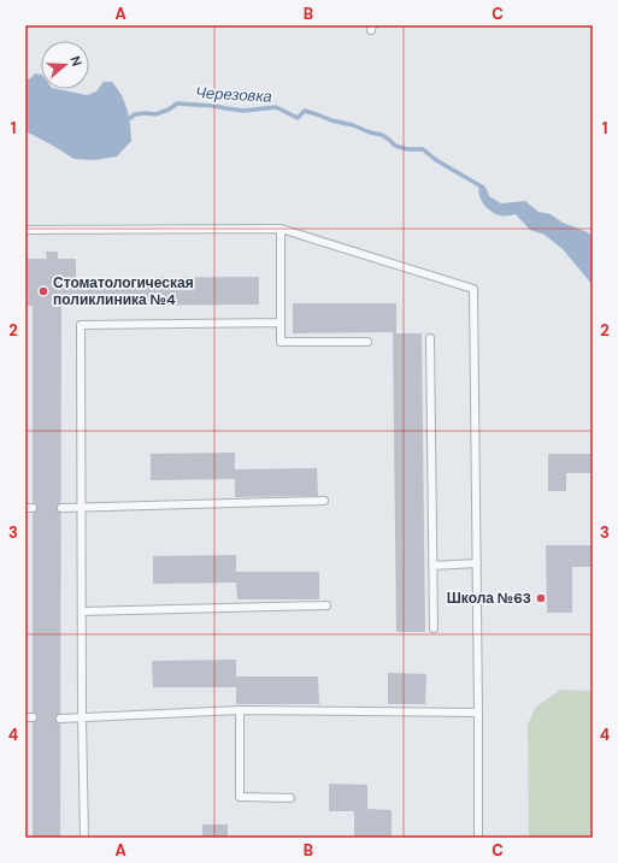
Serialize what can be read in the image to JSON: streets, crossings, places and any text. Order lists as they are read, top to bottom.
{
  "water": ["Черезовка"],
  "places": ["Стоматологическая поликлиника №4", "Школа №63"],
  "north": "right",
  "grid": {
    "columns": ["A", "B", "C"],
    "rows": [
      "1",
      "2",
      "3",
      "4"
    ]
  }
}
